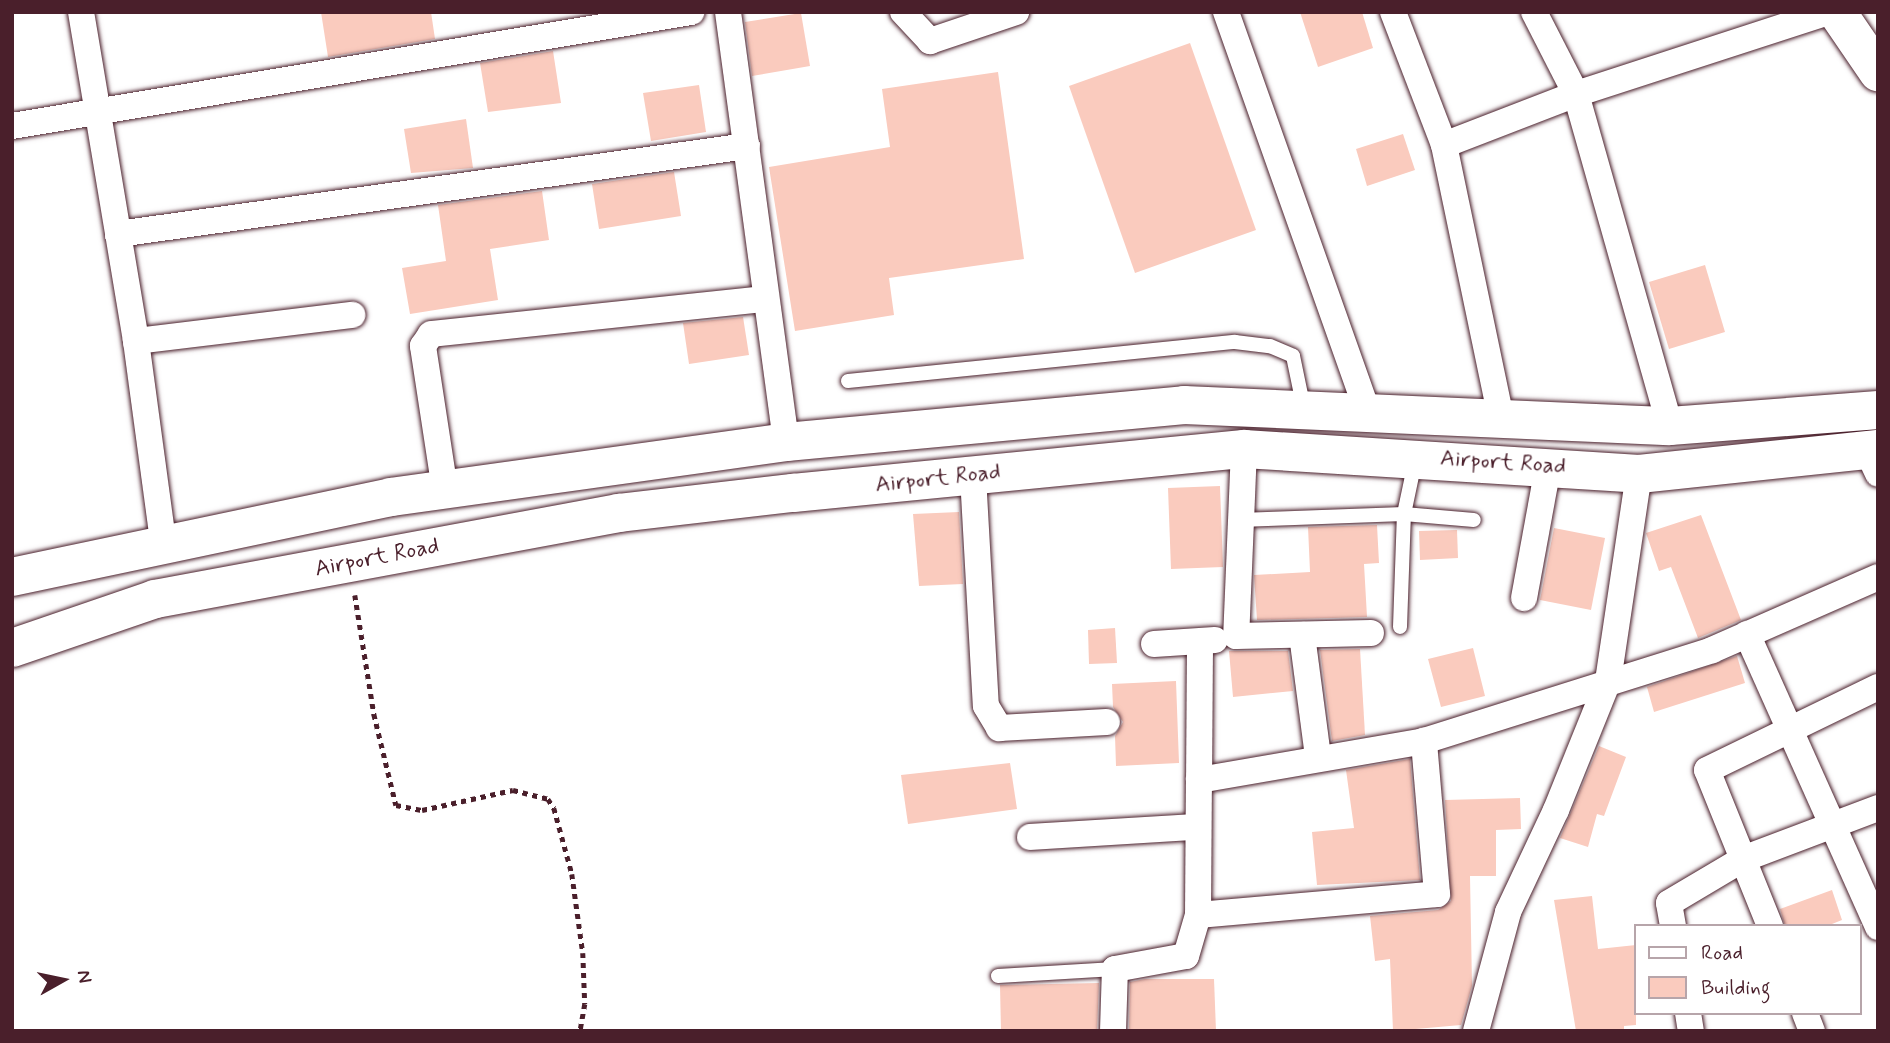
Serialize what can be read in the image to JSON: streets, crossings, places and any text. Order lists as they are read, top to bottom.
{
  "streets": {
    "main road": ["Airport Road"]
  },
  "legend": ["Road", "Building"],
  "north": "right"
}
